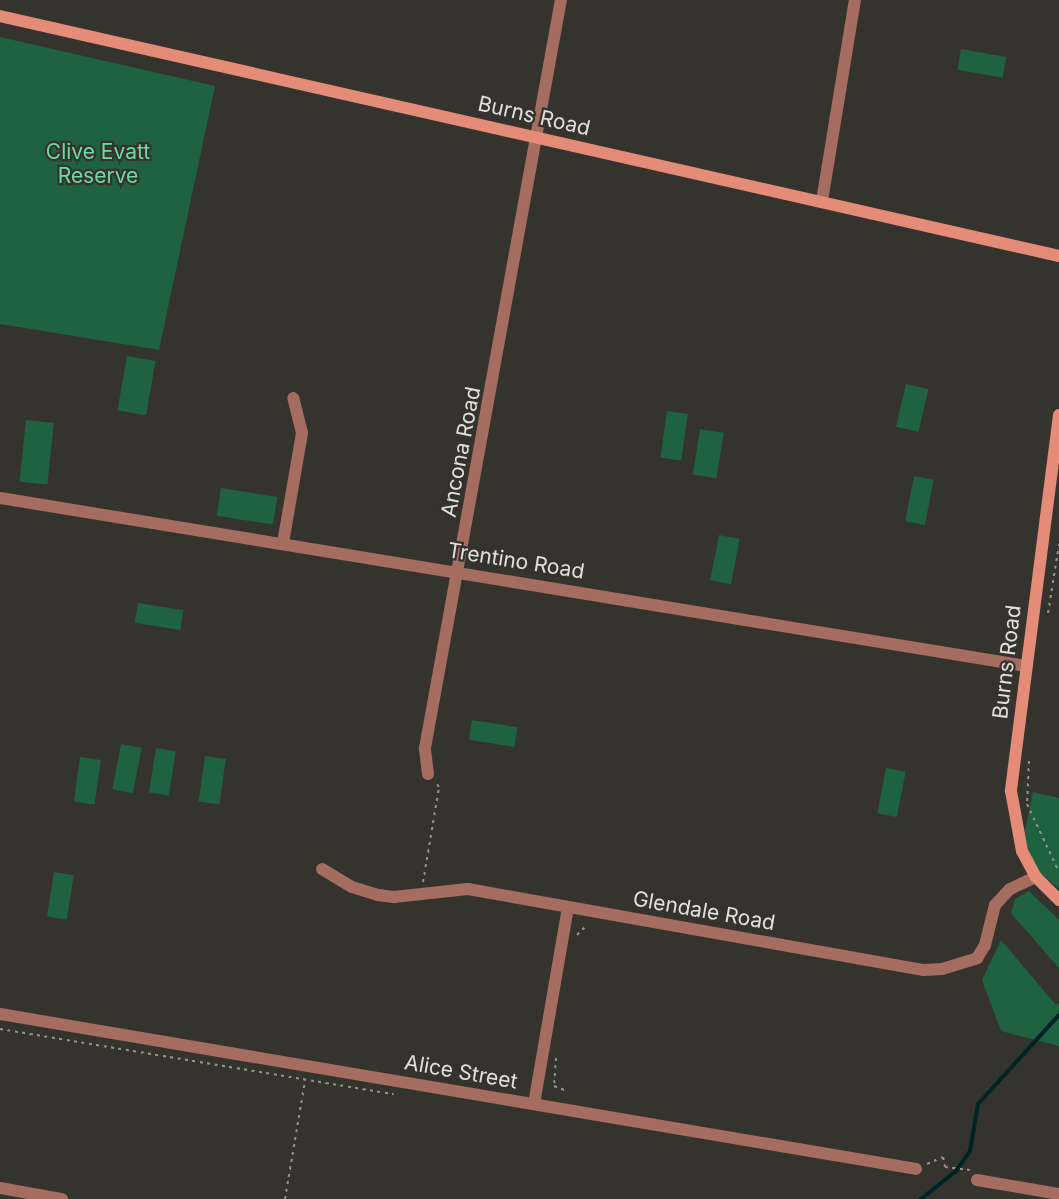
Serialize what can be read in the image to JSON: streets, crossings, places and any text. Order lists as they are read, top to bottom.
{
  "streets": {
    "main road": ["Burns Road"],
    "street": [
      "Ancona Road",
      "Trentino Road",
      "Glendale Road",
      "Alice Street"
    ]
  },
  "crossings": [
    ["Burns Road", "Ancona Road"],
    ["Burns Road", "Trentino Road"],
    ["Burns Road", "Glendale Road"],
    ["Ancona Road", "Trentino Road"]
  ],
  "parks": ["Clive Evatt Reserve"]
}
